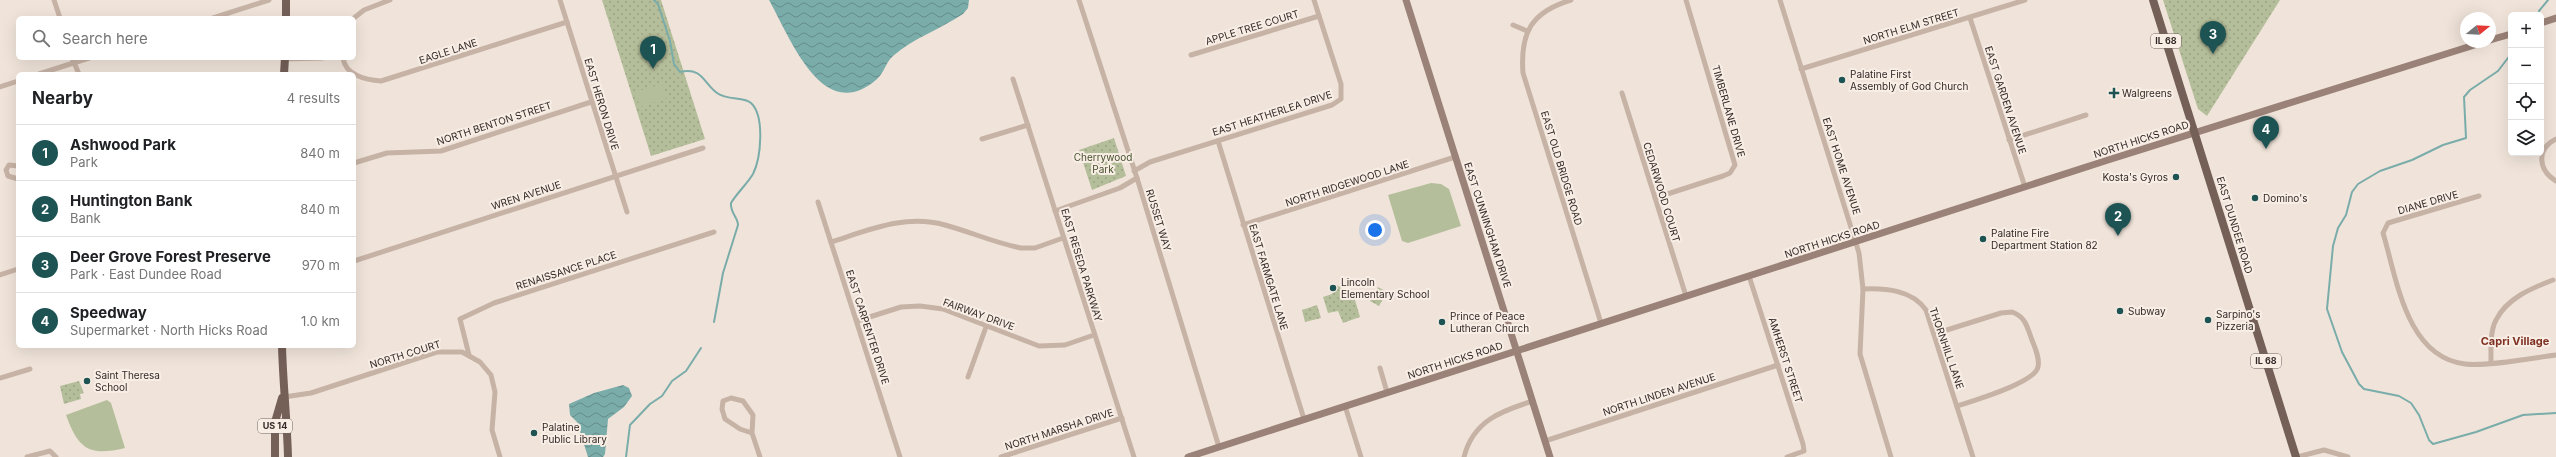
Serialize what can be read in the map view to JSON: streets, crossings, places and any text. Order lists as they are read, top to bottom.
{
  "streets": {
    "main road": [
      "IL 68",
      "NORTH HICKS ROAD",
      "EAST CUNNINGHAM DRIVE",
      "EAST DUNDEE ROAD",
      "US 14"
    ],
    "street": [
      "NORTH ELM STREET",
      "APPLE TREE COURT",
      "EAGLE LANE",
      "EAST GARDEN AVENUE",
      "EAST HERON DRIVE",
      "TIMBERLANE DRIVE",
      "EAST HEATHERLEA DRIVE",
      "NORTH BENTON STREET",
      "EAST HOME AVENUE",
      "EAST OLD BRIDGE ROAD",
      "NORTH RIDGEWOOD LANE",
      "CEDARWOOD COURT",
      "WREN AVENUE",
      "DIANE DRIVE",
      "RUSSET WAY",
      "EAST RESEDA PARKWAY",
      "RENAISSANCE PLACE",
      "EAST FARMGATE LANE",
      "FAIRWAY DRIVE",
      "EAST CARPENTER DRIVE",
      "THORNHILL LANE",
      "NORTH COURT",
      "AMHERST STREET",
      "NORTH LINDEN AVENUE",
      "NORTH MARSHA DRIVE"
    ]
  },
  "crossings": [
    ["NORTH ELM STREET", "EAST GARDEN AVENUE"],
    ["NORTH ELM STREET", "EAST HOME AVENUE"],
    ["APPLE TREE COURT", "EAST HEATHERLEA DRIVE"],
    ["EAGLE LANE", "EAST HERON DRIVE"],
    ["EAST GARDEN AVENUE", "NORTH HICKS ROAD"],
    ["EAST HERON DRIVE", "NORTH BENTON STREET"],
    ["EAST HERON DRIVE", "WREN AVENUE"],
    ["TIMBERLANE DRIVE", "CEDARWOOD COURT"],
    ["EAST HEATHERLEA DRIVE", "RUSSET WAY"],
    ["EAST HEATHERLEA DRIVE", "EAST FARMGATE LANE"],
    ["NORTH HICKS ROAD", "EAST HOME AVENUE"],
    ["NORTH HICKS ROAD", "EAST OLD BRIDGE ROAD"],
    ["NORTH HICKS ROAD", "CEDARWOOD COURT"],
    ["NORTH HICKS ROAD", "RUSSET WAY"],
    ["NORTH HICKS ROAD", "EAST CUNNINGHAM DRIVE"],
    ["NORTH HICKS ROAD", "EAST DUNDEE ROAD"],
    ["NORTH HICKS ROAD", "EAST FARMGATE LANE"],
    ["NORTH HICKS ROAD", "AMHERST STREET"],
    ["EAST HOME AVENUE", "THORNHILL LANE"],
    ["NORTH RIDGEWOOD LANE", "EAST CUNNINGHAM DRIVE"],
    ["NORTH RIDGEWOOD LANE", "EAST FARMGATE LANE"],
    ["EAST CUNNINGHAM DRIVE", "NORTH LINDEN AVENUE"],
    ["EAST RESEDA PARKWAY", "FAIRWAY DRIVE"],
    ["EAST RESEDA PARKWAY", "NORTH MARSHA DRIVE"],
    ["RENAISSANCE PLACE", "NORTH COURT"],
    ["FAIRWAY DRIVE", "EAST CARPENTER DRIVE"],
    ["NORTH COURT", "US 14"],
    ["AMHERST STREET", "NORTH LINDEN AVENUE"]
  ],
  "districts": ["Capri Village"],
  "parks": ["Cherrywood Park"],
  "places": {
    "other": [
      "Palatine First Assembly of God Church",
      "Kosta's Gyros",
      "Domino's",
      "Palatine Fire Department Station 82",
      "Lincoln Elementary School",
      "Subway",
      "Sarpino's Pizzeria",
      "Prince of Peace Lutheran Church",
      "Saint Theresa School",
      "Palatine Public Library"
    ],
    "health": ["Walgreens"]
  },
  "north": "right",
  "page": {
    "map_buttons": ["+", "−"],
    "search": "Search here",
    "pins": [
      "3",
      "1",
      "4",
      "2"
    ],
    "heading": ["Nearby", "4 results"],
    "list": [
      {
        "mark": "1",
        "name": "Ashwood Park",
        "note": "Park",
        "value": "840 m"
      },
      {
        "mark": "2",
        "name": "Huntington Bank",
        "note": "Bank",
        "value": "840 m"
      },
      {
        "mark": "3",
        "name": "Deer Grove Forest Preserve",
        "note": "Park · East Dundee Road",
        "value": "970 m"
      },
      {
        "mark": "4",
        "name": "Speedway",
        "note": "Supermarket · North Hicks Road",
        "value": "1.0 km"
      }
    ]
  }
}
